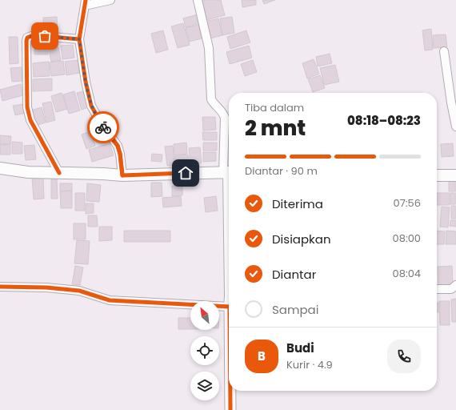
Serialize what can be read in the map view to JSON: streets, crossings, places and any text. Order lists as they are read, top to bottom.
{
  "north": "top left",
  "page": {
    "heading": ["2 mnt", "Tiba dalam", "08:18–08:23"],
    "panel": ["Budi", "Kurir · 4.9"],
    "bar": "Diantar · 90 m",
    "list": [
      ["Diterima", "07:56"],
      ["Disiapkan", "08:00"],
      ["Diantar", "08:04"],
      "Sampai"
    ],
    "round": "B"
  }
}
